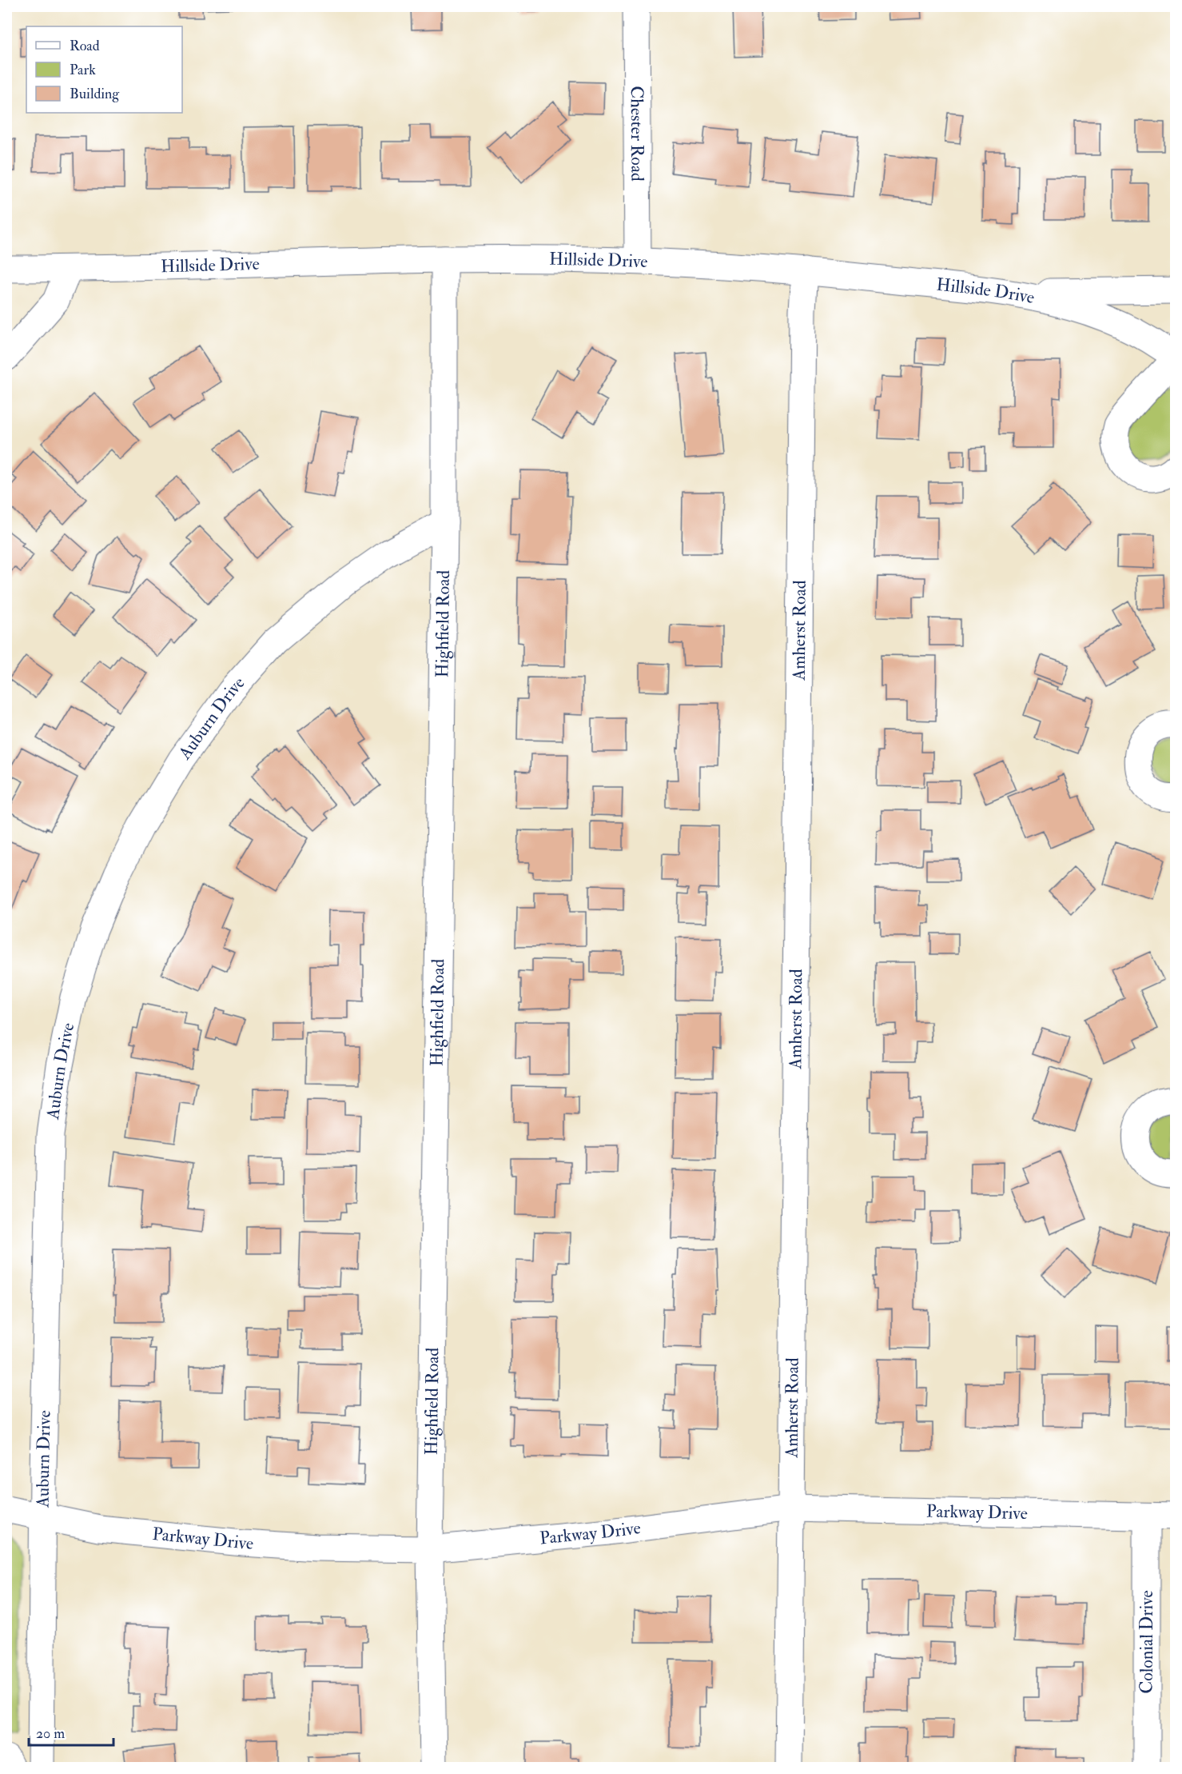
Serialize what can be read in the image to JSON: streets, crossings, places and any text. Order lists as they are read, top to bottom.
{
  "streets": {
    "street": [
      "Chester Road",
      "Hillside Drive",
      "Highfield Road",
      "Amherst Road",
      "Auburn Drive",
      "Parkway Drive",
      "Colonial Drive"
    ]
  },
  "crossings": [
    ["Chester Road", "Hillside Drive"],
    ["Hillside Drive", "Highfield Road"],
    ["Hillside Drive", "Amherst Road"],
    ["Highfield Road", "Auburn Drive"],
    ["Highfield Road", "Parkway Drive"],
    ["Amherst Road", "Parkway Drive"],
    ["Auburn Drive", "Parkway Drive"],
    ["Parkway Drive", "Colonial Drive"]
  ],
  "legend": ["Road", "Park", "Building"],
  "scale_bar": "20 m"
}
